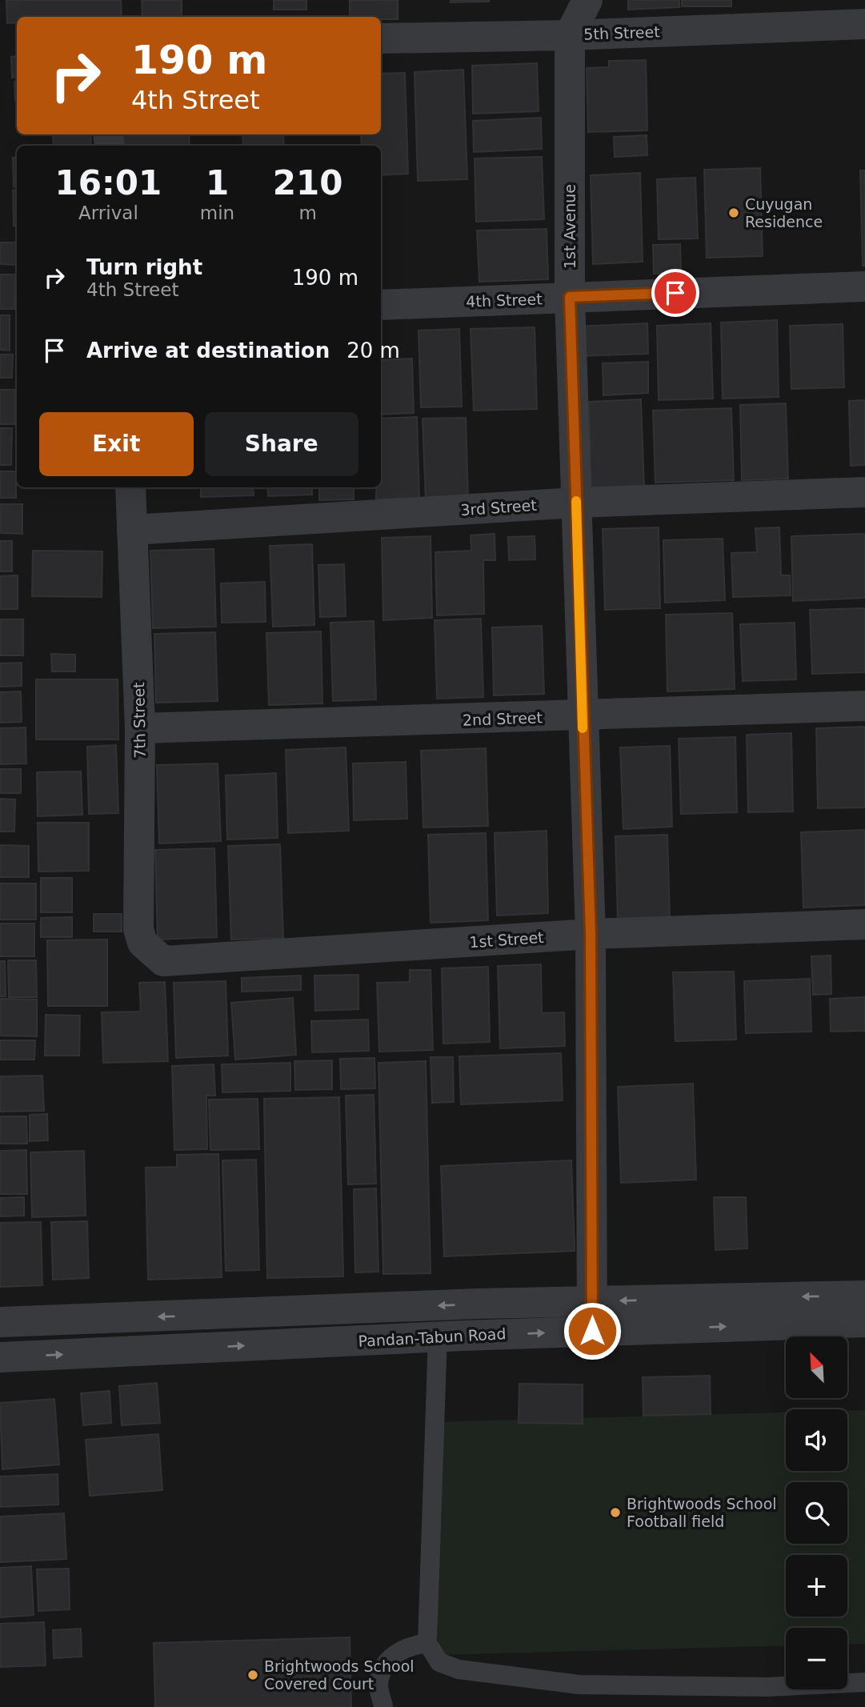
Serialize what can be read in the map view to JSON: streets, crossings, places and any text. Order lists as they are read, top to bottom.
{
  "streets": {
    "street": [
      "5th Street",
      "1st Avenue",
      "4th Street",
      "3rd Street",
      "2nd Street",
      "7th Street",
      "1st Street",
      "Pandan-Tabun Road"
    ]
  },
  "crossings": [
    ["5th Street", "1st Avenue"],
    ["1st Avenue", "4th Street"],
    ["1st Avenue", "3rd Street"],
    ["1st Avenue", "2nd Street"],
    ["1st Avenue", "1st Street"],
    ["1st Avenue", "Pandan-Tabun Road"],
    ["3rd Street", "7th Street"],
    ["2nd Street", "7th Street"],
    ["7th Street", "1st Street"]
  ],
  "places": ["Cuyugan Residence", "Brightwoods School Football field", "Brightwoods School Covered Court"],
  "north": "top left",
  "page": {
    "turn": ["190 m", "4th Street"],
    "eta": [
      "16:01",
      "Arrival",
      "1",
      "min",
      "210",
      "m"
    ],
    "list": [
      {
        "name": "Turn right",
        "note": "4th Street",
        "value": "190 m"
      },
      {
        "name": "Arrive at destination",
        "value": "20 m"
      }
    ],
    "buttons": ["Exit", "Share"],
    "map_buttons": ["+", "−"]
  }
}
